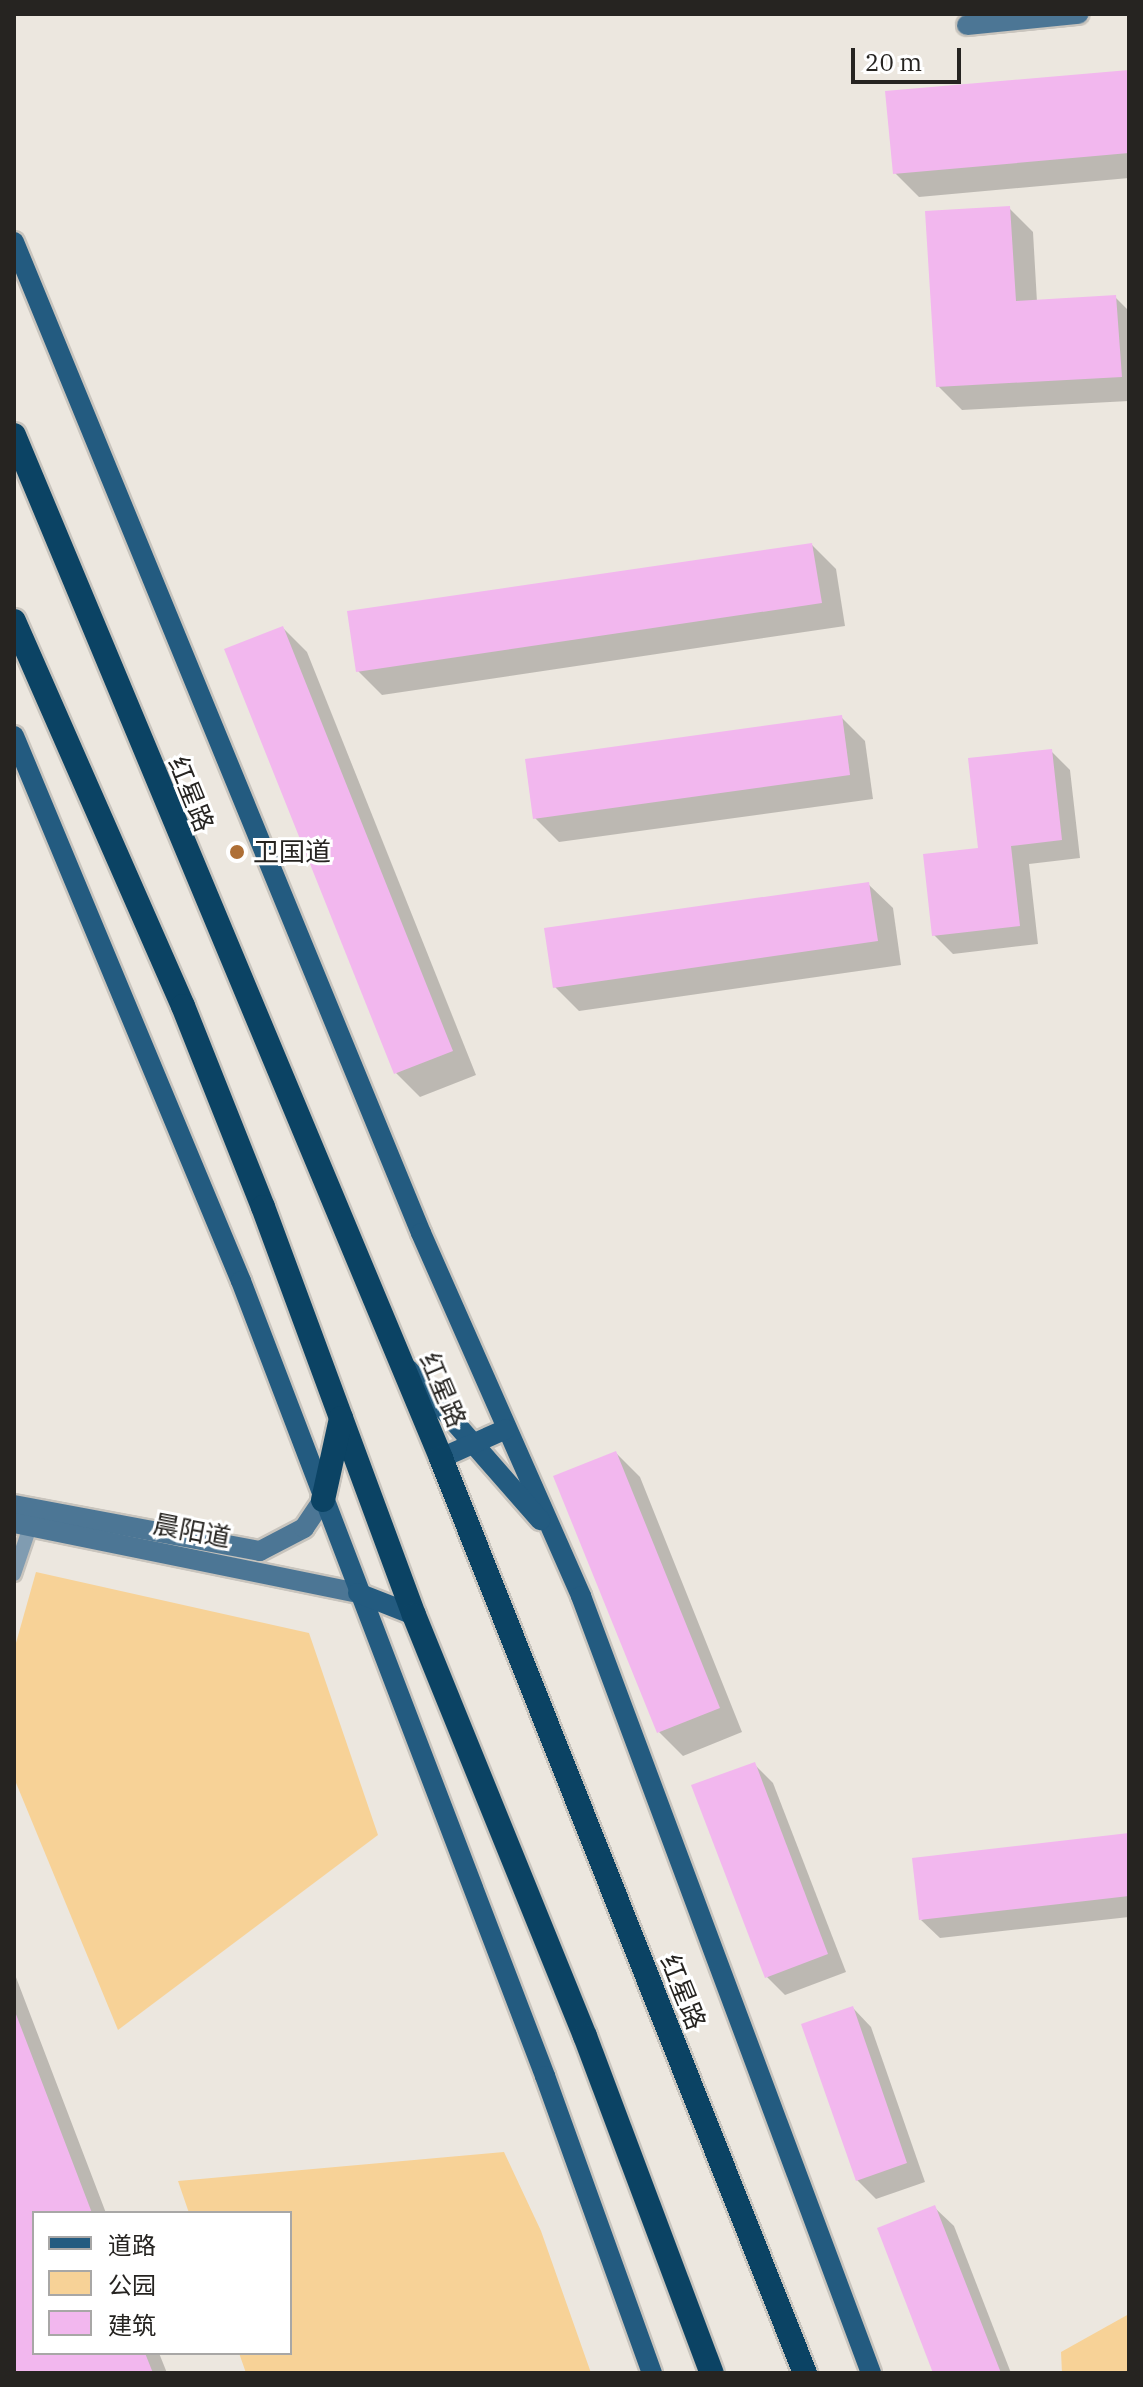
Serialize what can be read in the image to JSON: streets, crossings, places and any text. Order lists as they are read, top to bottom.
{
  "streets": {
    "highway": ["红星路"],
    "main road": ["晨阳道"]
  },
  "places": ["卫国道"],
  "legend": ["道路", "公园", "建筑"],
  "scale_bar": "20 m"
}
